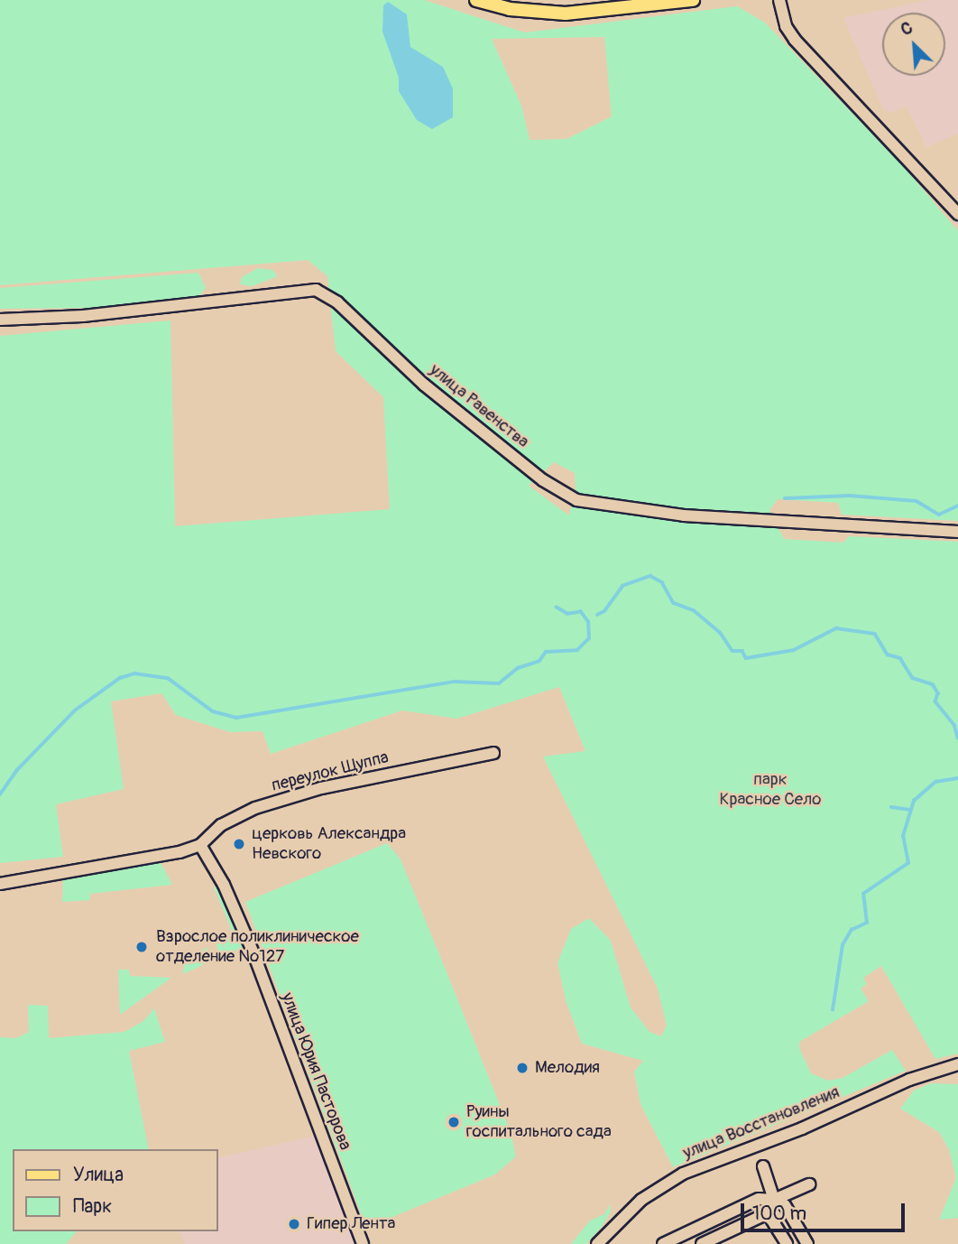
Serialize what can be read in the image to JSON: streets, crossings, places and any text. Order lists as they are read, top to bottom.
{
  "streets": {
    "street": [
      "улица Равенства",
      "переулок Щуппа",
      "улица Юрия Пасторова",
      "улица Восстановления"
    ]
  },
  "crossings": [
    ["переулок Щуппа", "улица Юрия Пасторова"]
  ],
  "parks": ["парк Красное Село"],
  "places": [
    "церковь Александра Невского",
    "Взрослое поликлиническое отделение №127",
    "Мелодия",
    "Руины госпитального сада",
    "Гипер Лента"
  ],
  "legend": ["Улица", "Парк"],
  "scale_bar": "100 m",
  "north": "top left"
}
